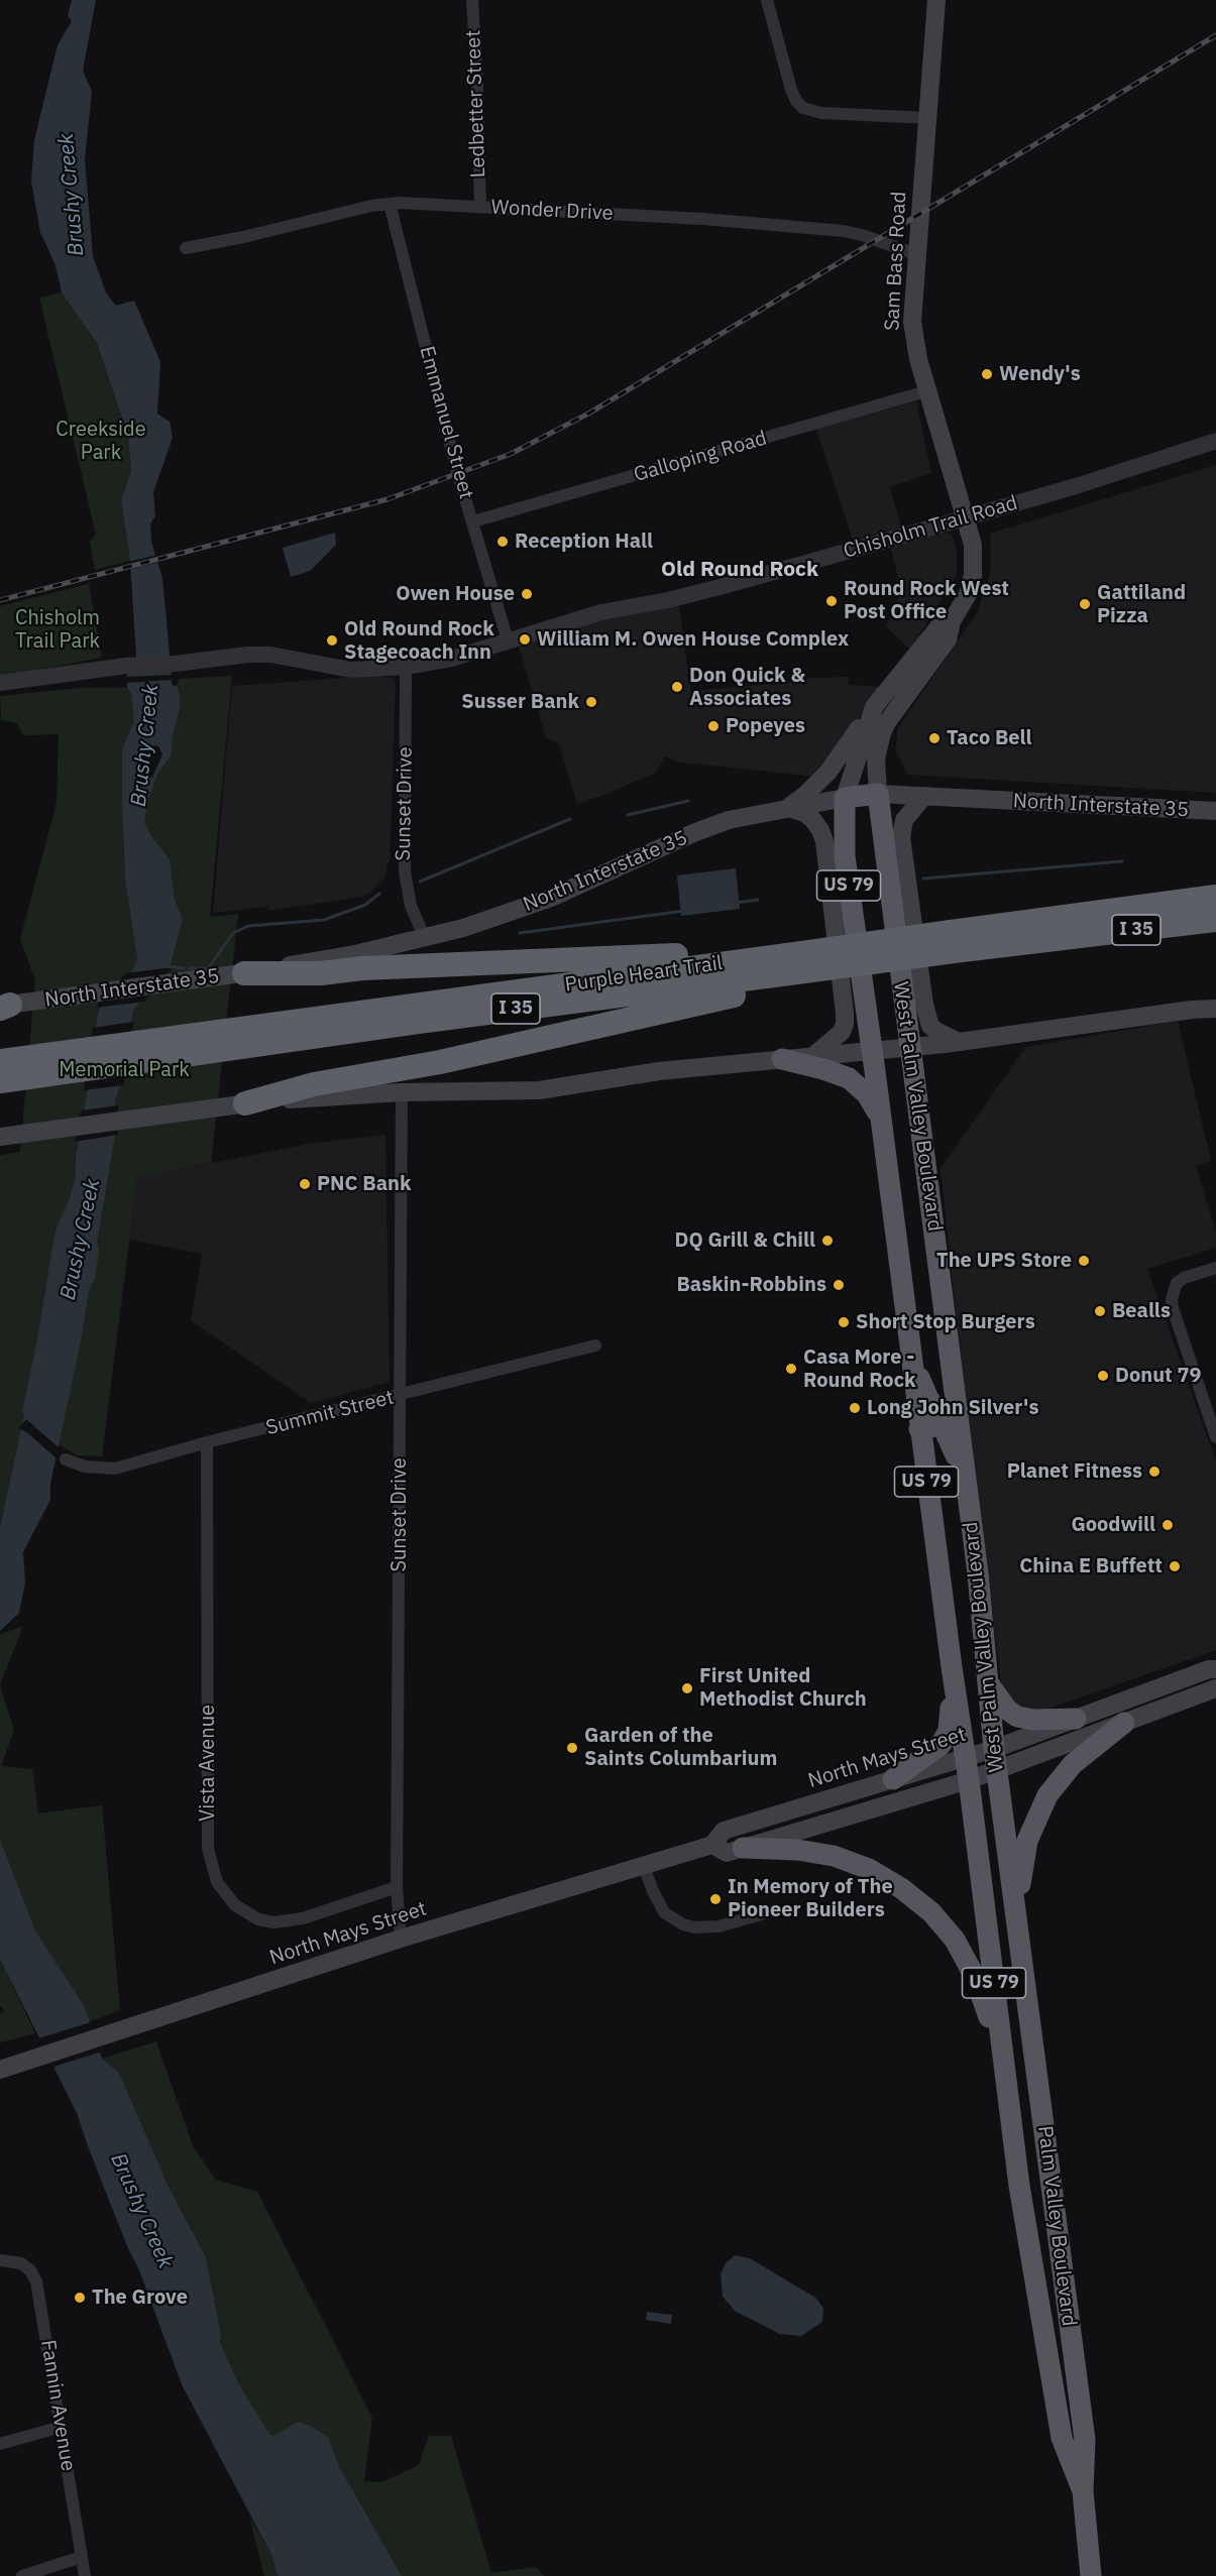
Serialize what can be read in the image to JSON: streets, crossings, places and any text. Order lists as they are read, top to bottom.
{
  "streets": {
    "highway": [
      "North Interstate 35",
      "US 79",
      "I 35",
      "Purple Heart Trail",
      "West Palm Valley Boulevard",
      "Palm Valley Boulevard"
    ],
    "main road": ["Sam Bass Road", "North Mays Street"],
    "street": [
      "Ledbetter Street",
      "Wonder Drive",
      "Emmanuel Street",
      "Galloping Road",
      "Chisholm Trail Road",
      "Sunset Drive",
      "Summit Street",
      "Vista Avenue",
      "Fannin Avenue"
    ]
  },
  "crossings": [
    ["Ledbetter Street", "Wonder Drive"],
    ["Wonder Drive", "Sam Bass Road"],
    ["Wonder Drive", "Emmanuel Street"],
    ["Sam Bass Road", "Galloping Road"],
    ["Sam Bass Road", "Chisholm Trail Road"],
    ["Sam Bass Road", "North Interstate 35"],
    ["Sam Bass Road", "West Palm Valley Boulevard"],
    ["Emmanuel Street", "Galloping Road"],
    ["Emmanuel Street", "Chisholm Trail Road"],
    ["Chisholm Trail Road", "Sunset Drive"],
    ["Sunset Drive", "North Interstate 35"],
    ["Sunset Drive", "Summit Street"],
    ["Sunset Drive", "North Mays Street"],
    ["Sunset Drive", "Vista Avenue"],
    ["North Interstate 35", "West Palm Valley Boulevard"],
    ["West Palm Valley Boulevard", "North Mays Street"],
    ["West Palm Valley Boulevard", "Palm Valley Boulevard"],
    ["Summit Street", "Vista Avenue"]
  ],
  "districts": ["Old Round Rock"],
  "water": ["Brushy Creek"],
  "parks": ["Creekside Park", "Chisholm Trail Park", "Memorial Park"],
  "places": [
    "Wendy's",
    "Reception Hall",
    "Owen House",
    "Round Rock West Post Office",
    "Gattiland Pizza",
    "William M. Owen House Complex",
    "Old Round Rock Stagecoach Inn",
    "Don Quick & Associates",
    "Susser Bank",
    "Popeyes",
    "Taco Bell",
    "PNC Bank",
    "DQ Grill & Chill",
    "The UPS Store",
    "Baskin-Robbins",
    "Bealls",
    "Short Stop Burgers",
    "Casa More - Round Rock",
    "Donut 79",
    "Long John Silver's",
    "Planet Fitness",
    "Goodwill",
    "China E Buffett",
    "First United Methodist Church",
    "Garden of the Saints Columbarium",
    "In Memory of The Pioneer Builders",
    "The Grove"
  ]
}
